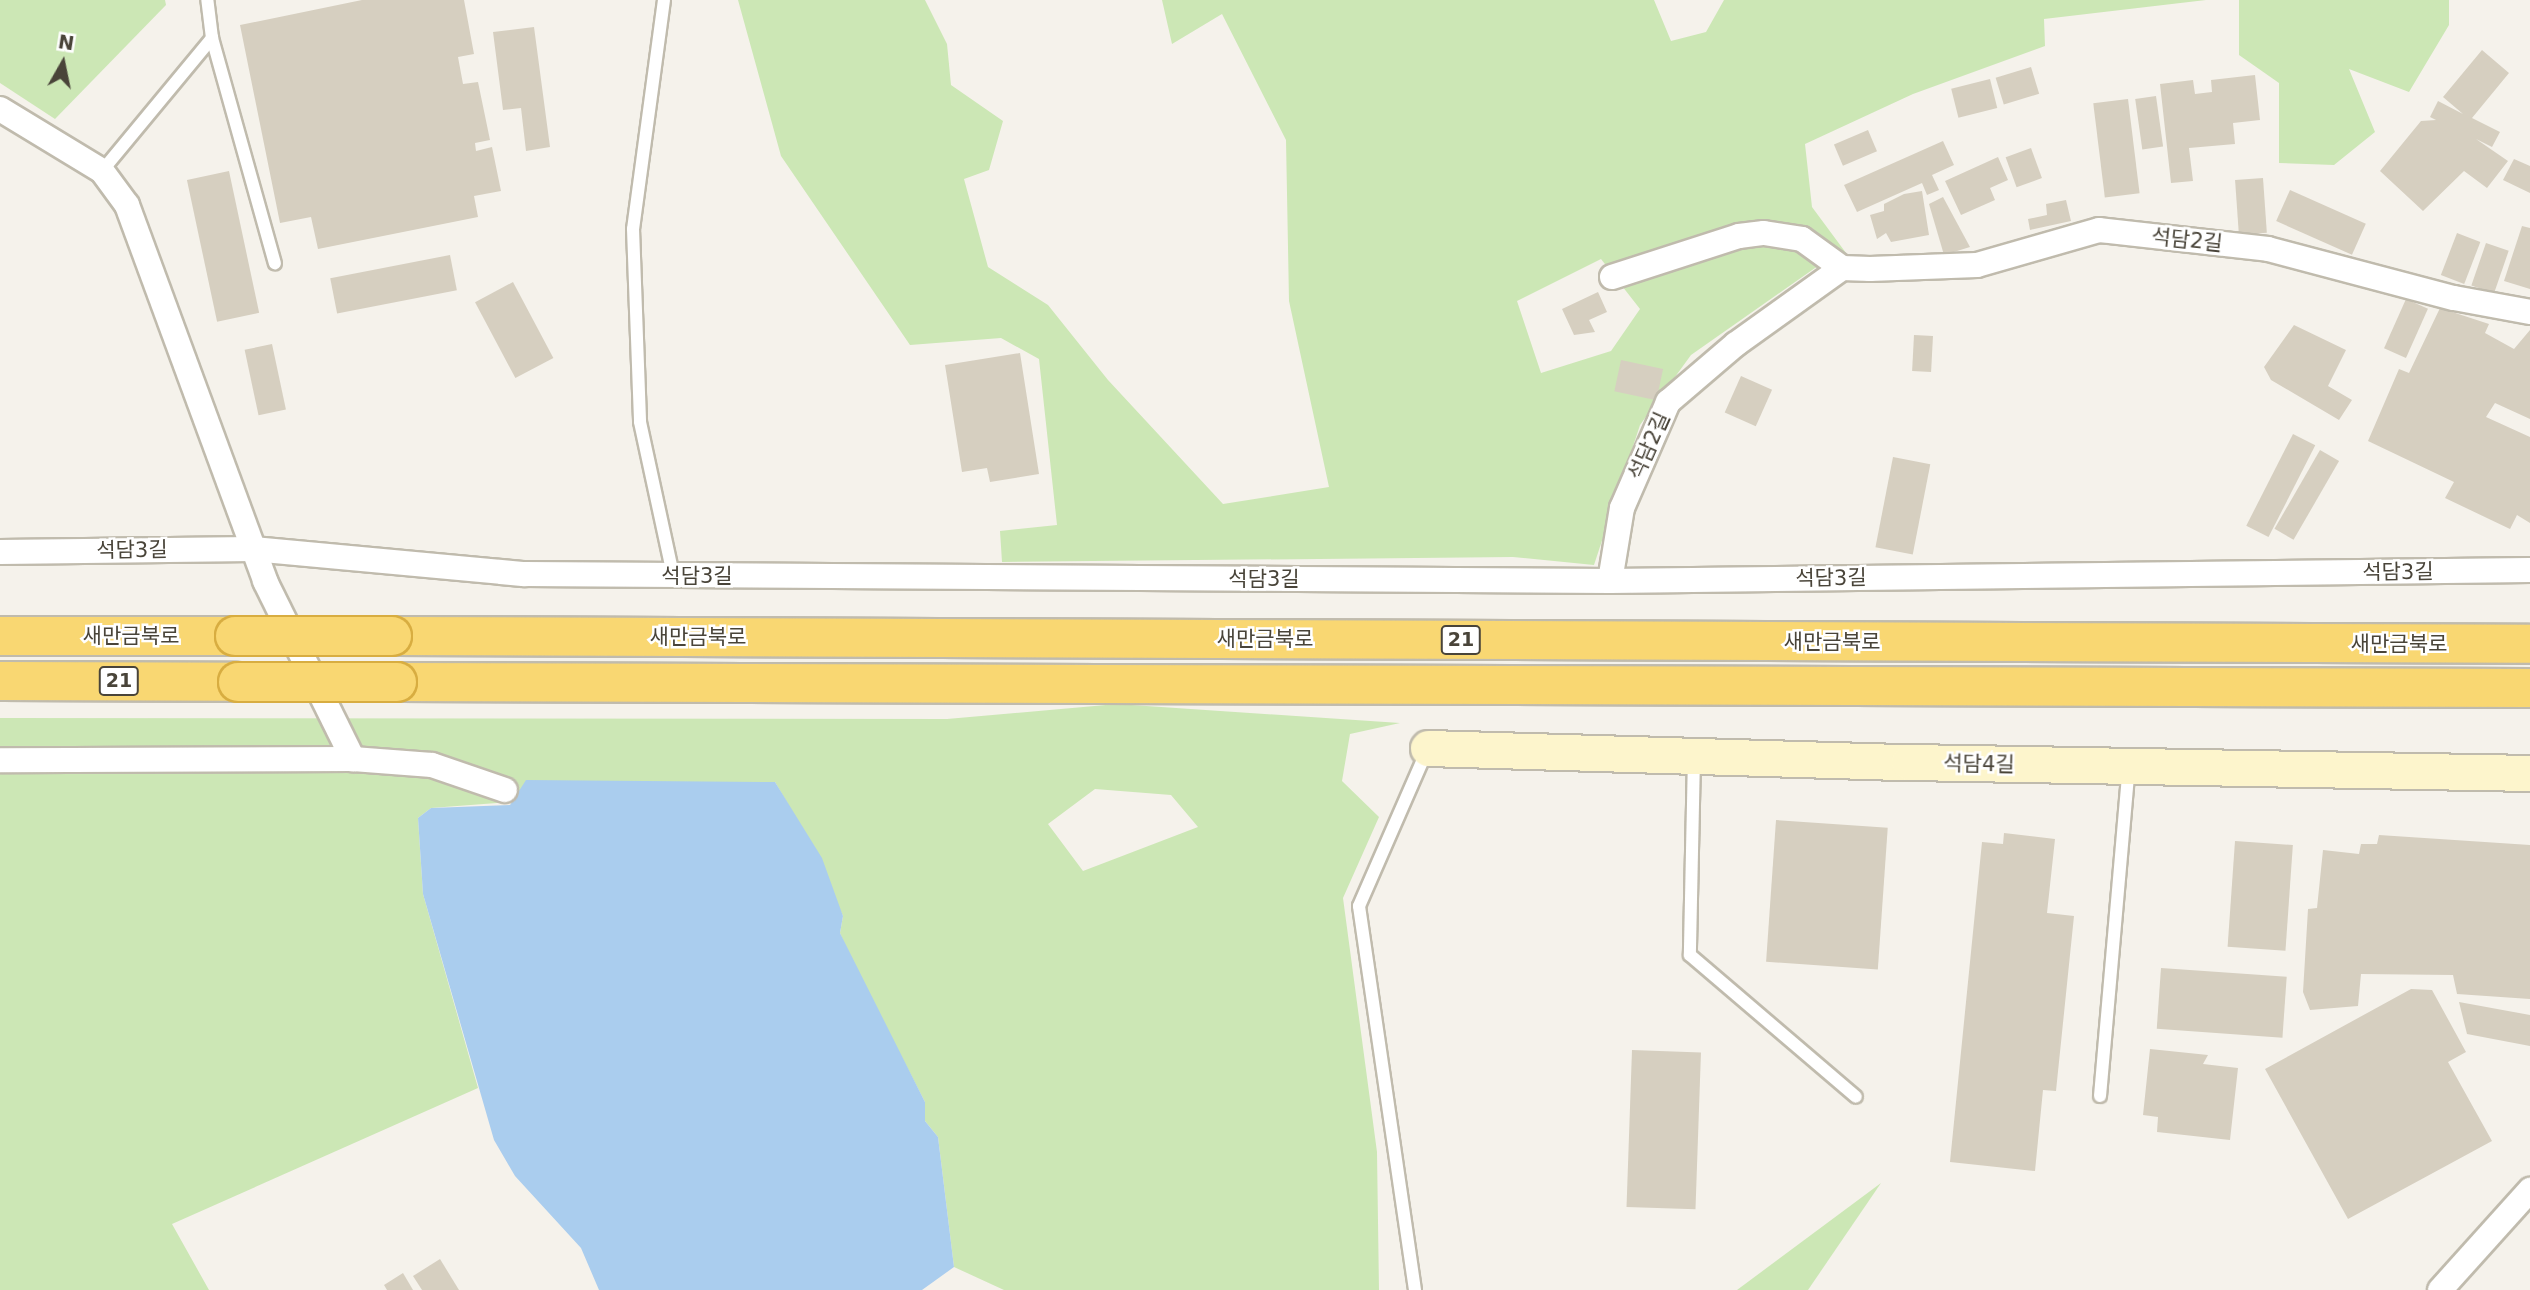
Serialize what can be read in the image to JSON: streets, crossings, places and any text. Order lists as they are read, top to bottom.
{
  "streets": {
    "highway": ["새만금북로", "21"],
    "street": ["석담2길", "석담3길", "석담4길"]
  },
  "crossings": [
    ["석담2길", "석담3길"]
  ],
  "north": "top"
}
